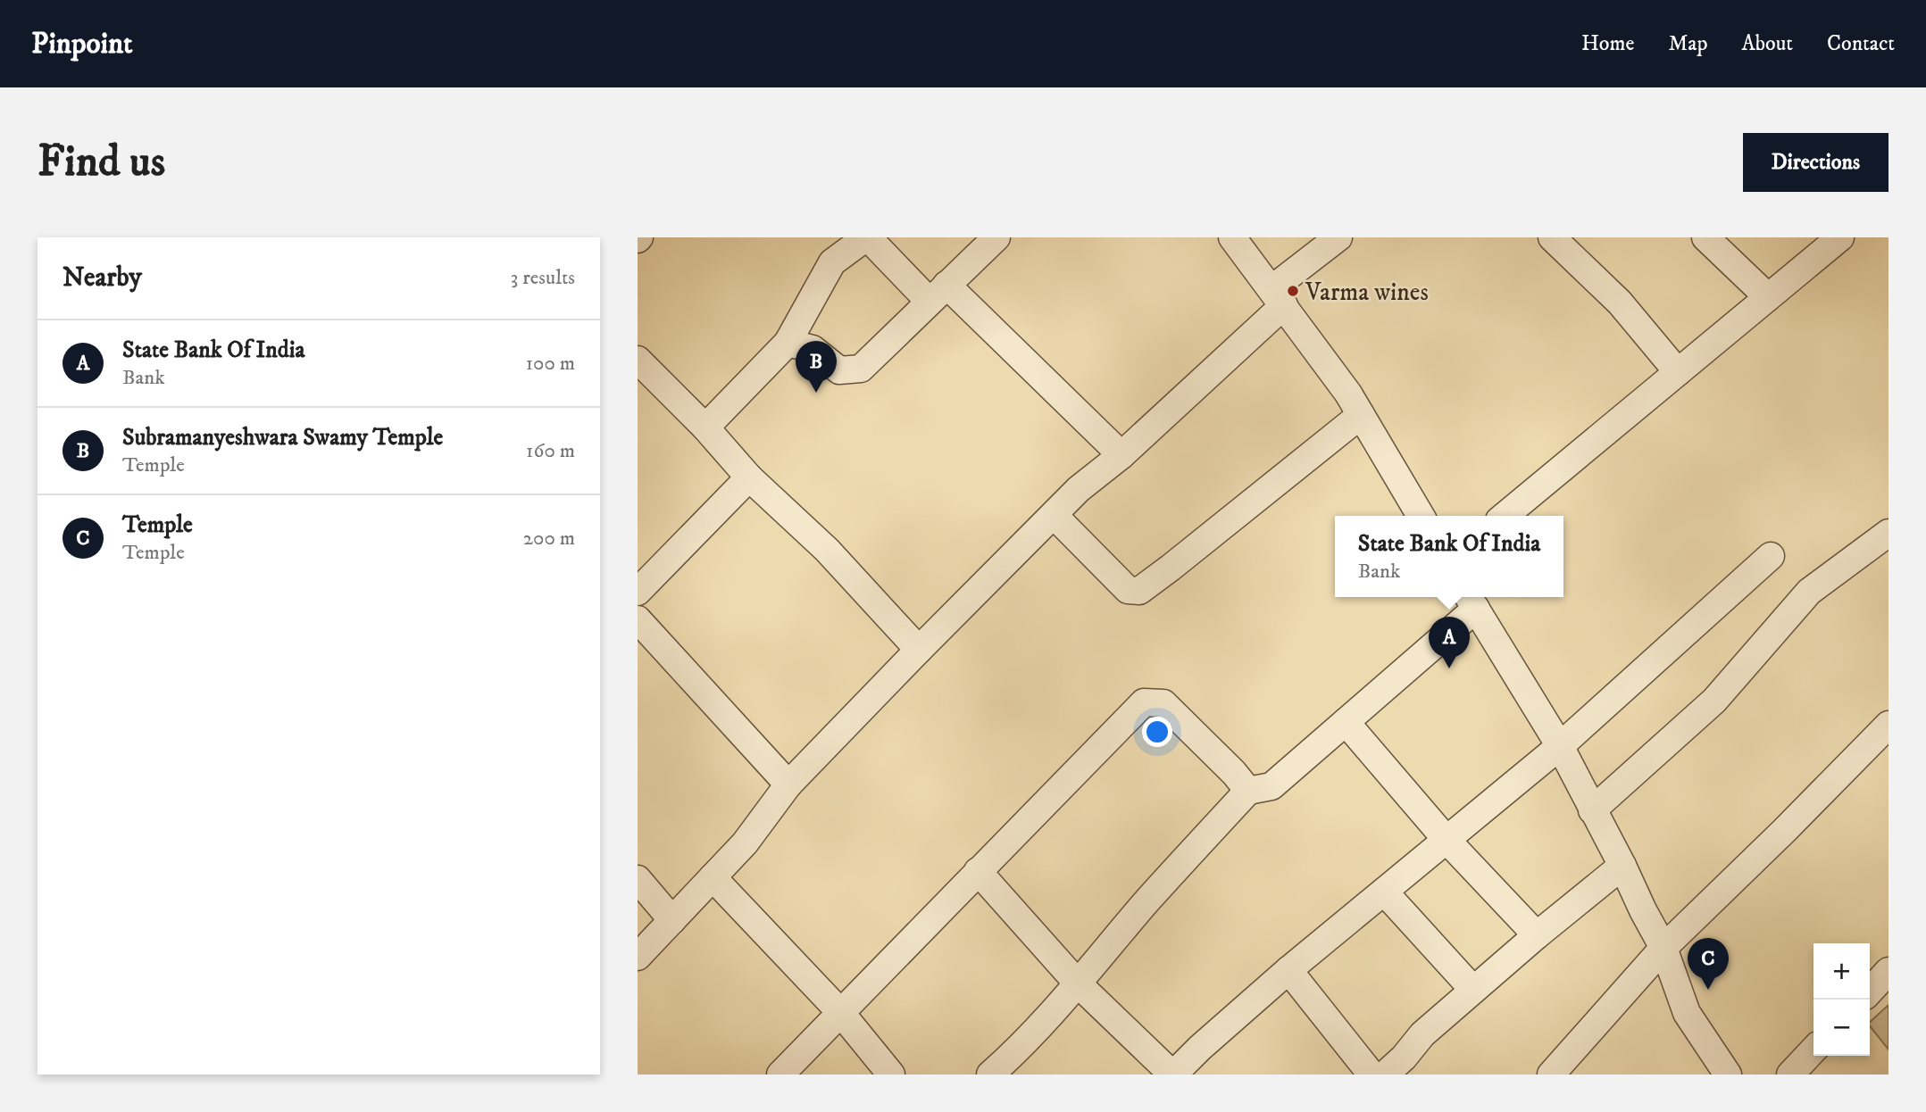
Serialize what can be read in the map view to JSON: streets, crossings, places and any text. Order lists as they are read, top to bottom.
{
  "places": ["Varma wines"],
  "page": {
    "header": "Pinpoint",
    "nav": [
      "Home",
      "Map",
      "About",
      "Contact"
    ],
    "buttons": "Directions",
    "title": "Find us",
    "heading": ["Nearby", "3 results"],
    "list": [
      {
        "mark": "A",
        "name": "State Bank Of India",
        "note": "Bank",
        "value": "100 m"
      },
      {
        "mark": "B",
        "name": "Subramanyeshwara Swamy Temple",
        "note": "Temple",
        "value": "160 m"
      },
      {
        "mark": "C",
        "name": "Temple",
        "note": "Temple",
        "value": "200 m"
      }
    ],
    "pins": ["B", "A", "C"],
    "popup": ["State Bank Of India", "Bank"],
    "map_buttons": ["+", "−"]
  }
}
